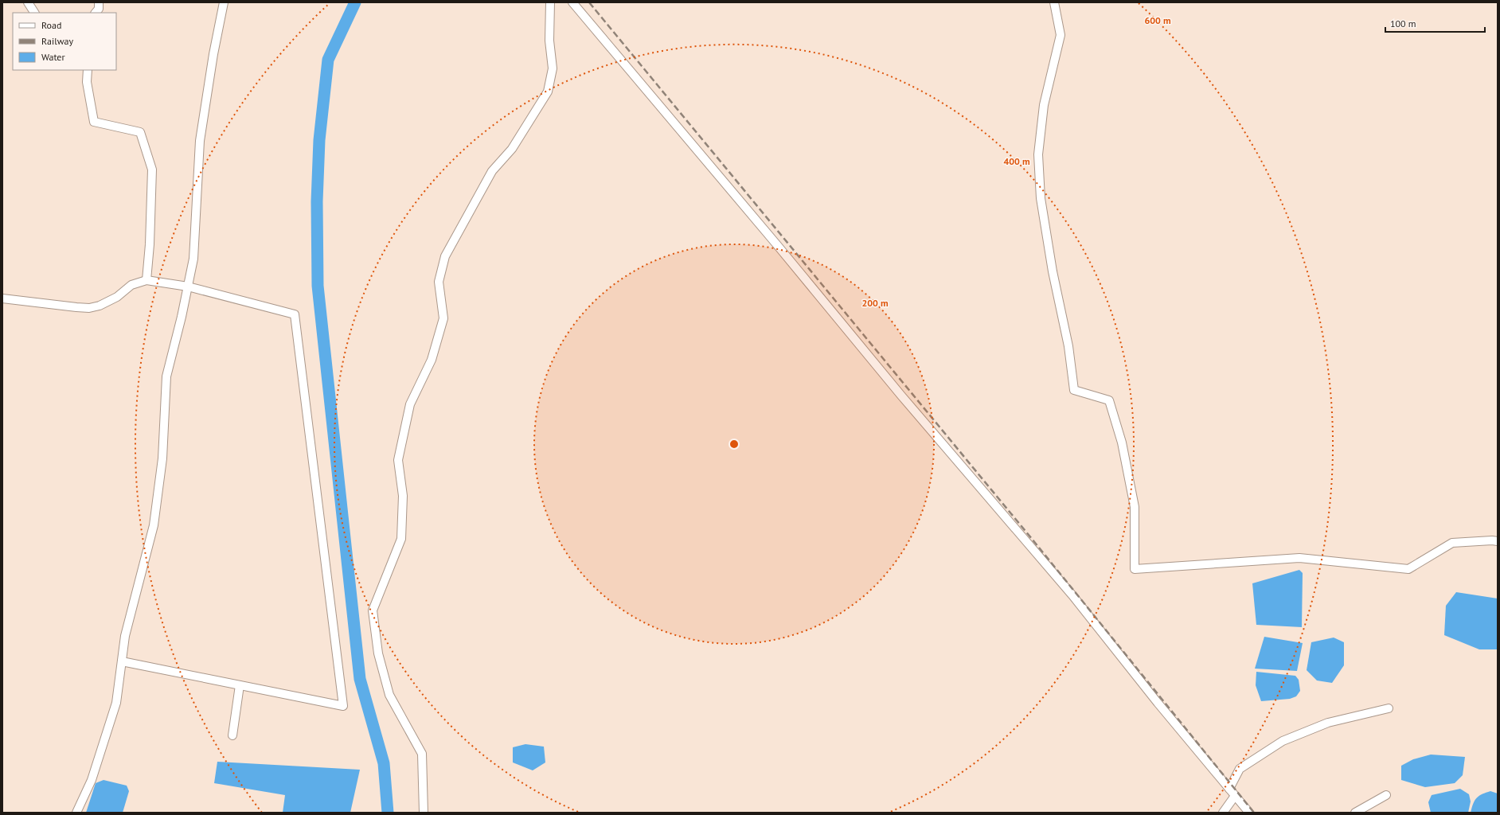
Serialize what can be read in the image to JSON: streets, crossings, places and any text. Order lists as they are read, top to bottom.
{
  "legend": ["Road", "Railway", "Water"],
  "scale_bar": "100 m",
  "rings": ["600 m", "400 m", "200 m"]
}
